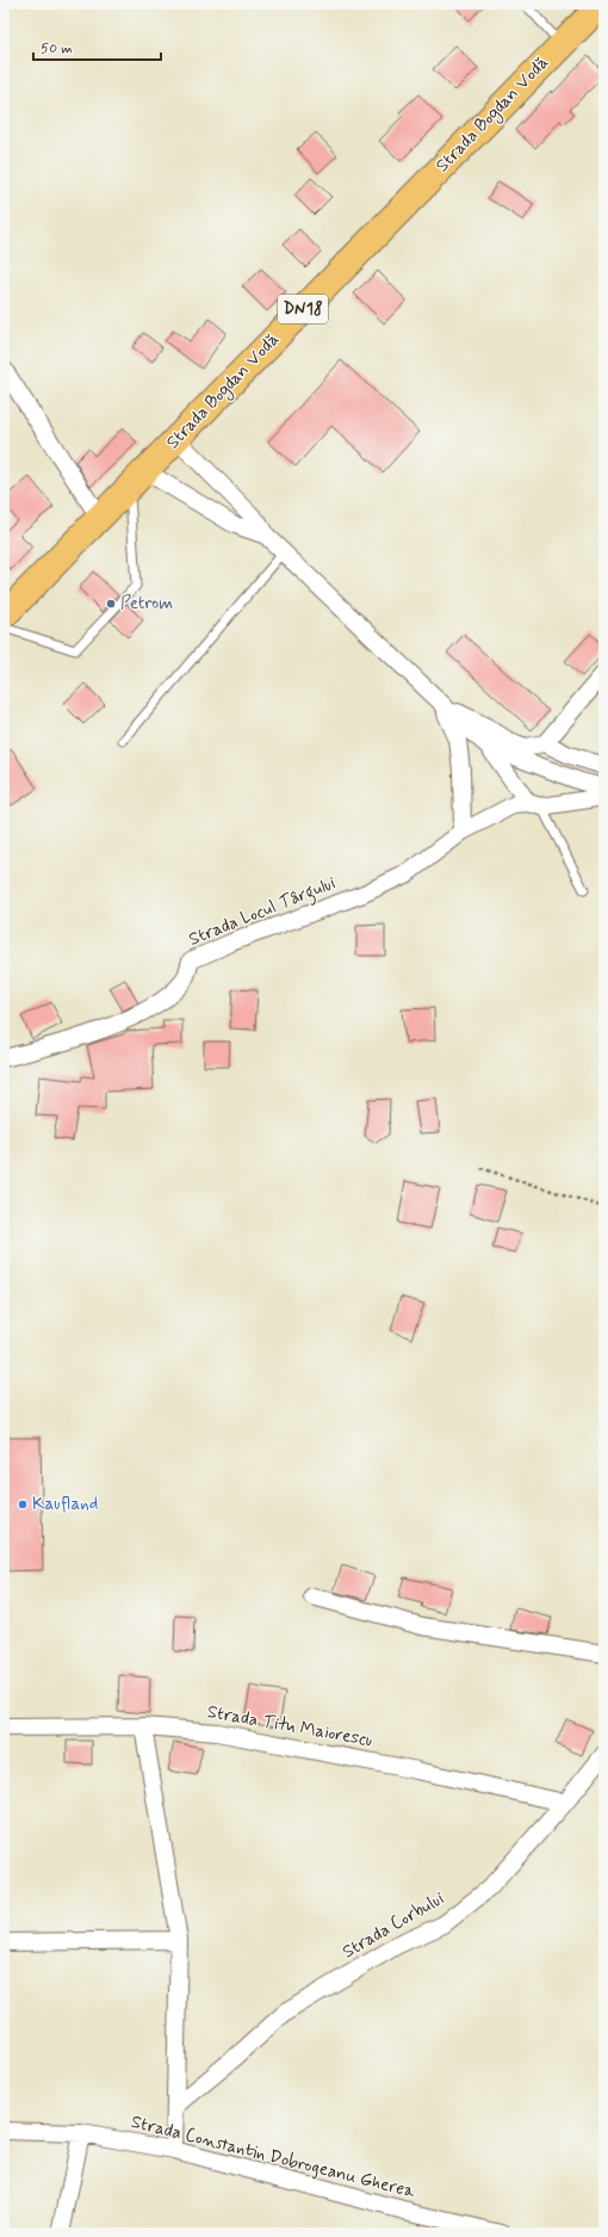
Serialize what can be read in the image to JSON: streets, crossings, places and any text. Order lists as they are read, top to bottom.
{
  "streets": {
    "main road": ["Strada Bogdan Vodă", "DN18"],
    "street": [
      "Strada Locul Târgului",
      "Strada Titu Maiorescu",
      "Strada Corbului",
      "Strada Constantin Dobrogeanu Gherea"
    ]
  },
  "crossings": [
    ["Strada Titu Maiorescu", "Strada Corbului"]
  ],
  "places": ["Petrom", "Kaufland"],
  "scale_bar": "50 m"
}
